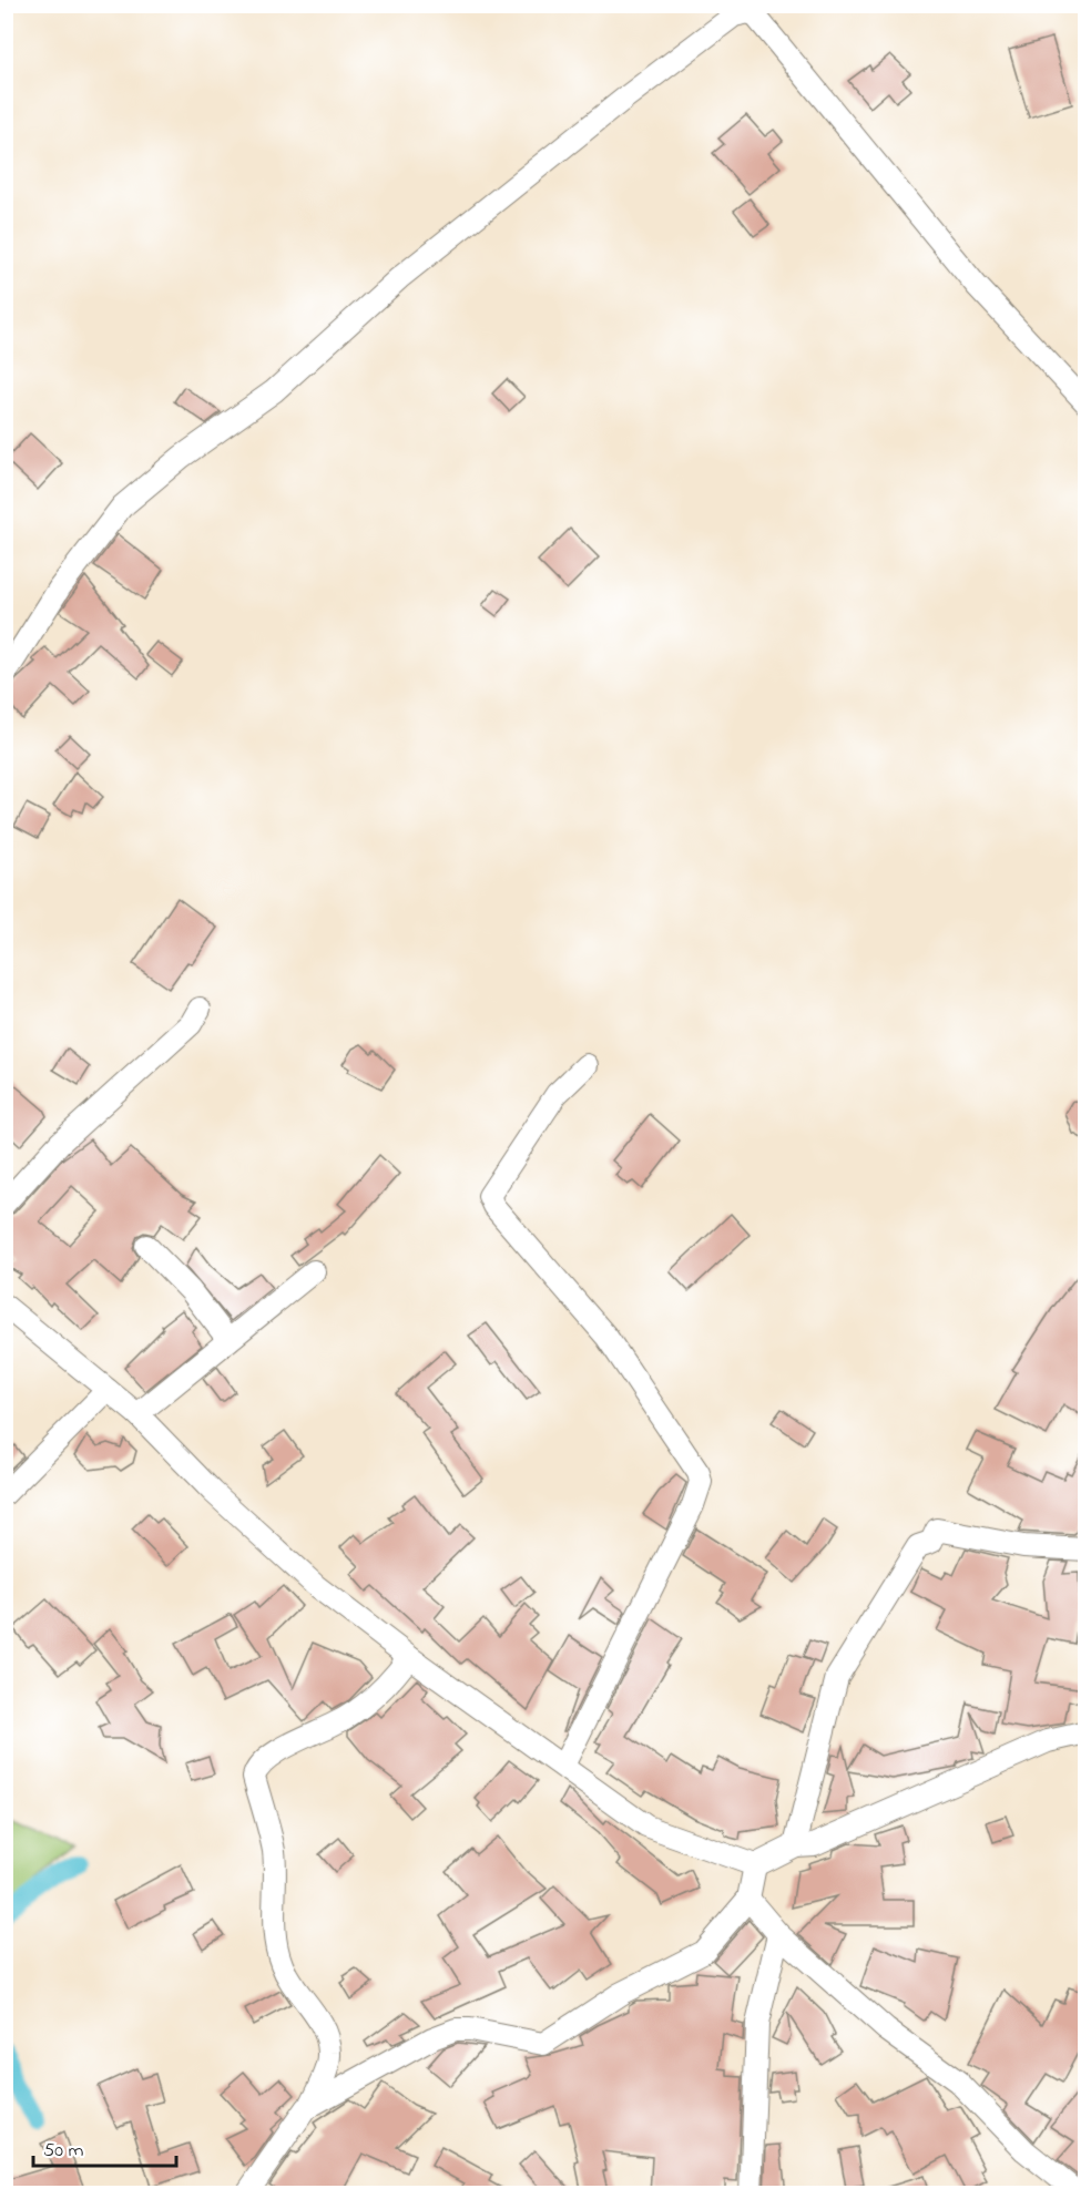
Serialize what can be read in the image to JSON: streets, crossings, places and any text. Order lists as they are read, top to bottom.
{
  "scale_bar": "50 m"
}
